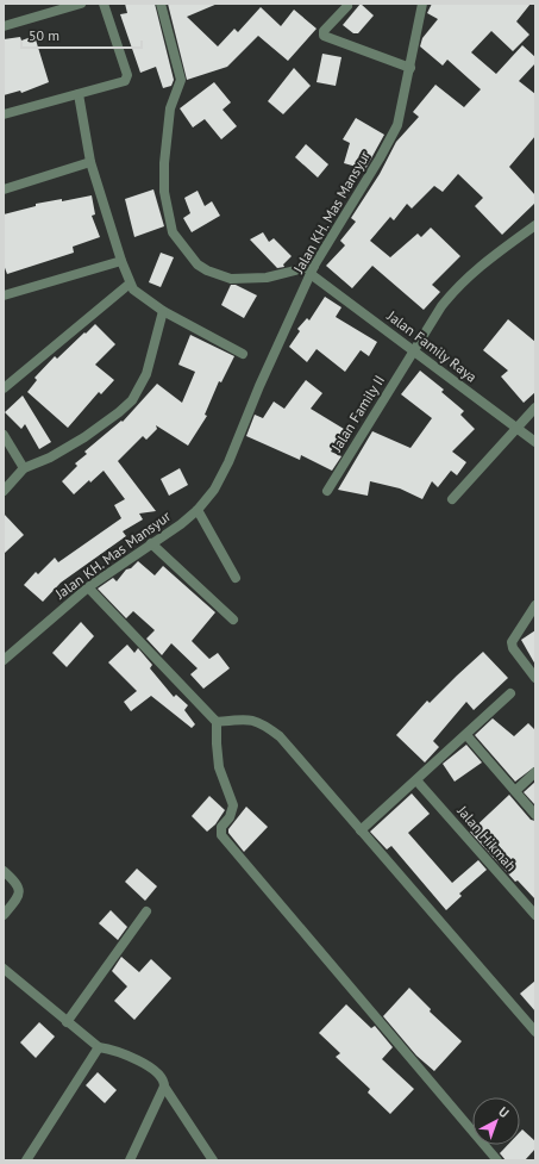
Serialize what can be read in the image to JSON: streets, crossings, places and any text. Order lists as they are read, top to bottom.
{
  "streets": {
    "street": [
      "Jalan KH. Mas Mansyur",
      "Jalan Family Raya",
      "Jalan Family II",
      "Jalan Hikmah"
    ]
  },
  "crossings": [
    ["Jalan KH. Mas Mansyur", "Jalan Family Raya"],
    ["Jalan Family Raya", "Jalan Family II"]
  ],
  "scale_bar": "50 m",
  "north": "top right"
}
